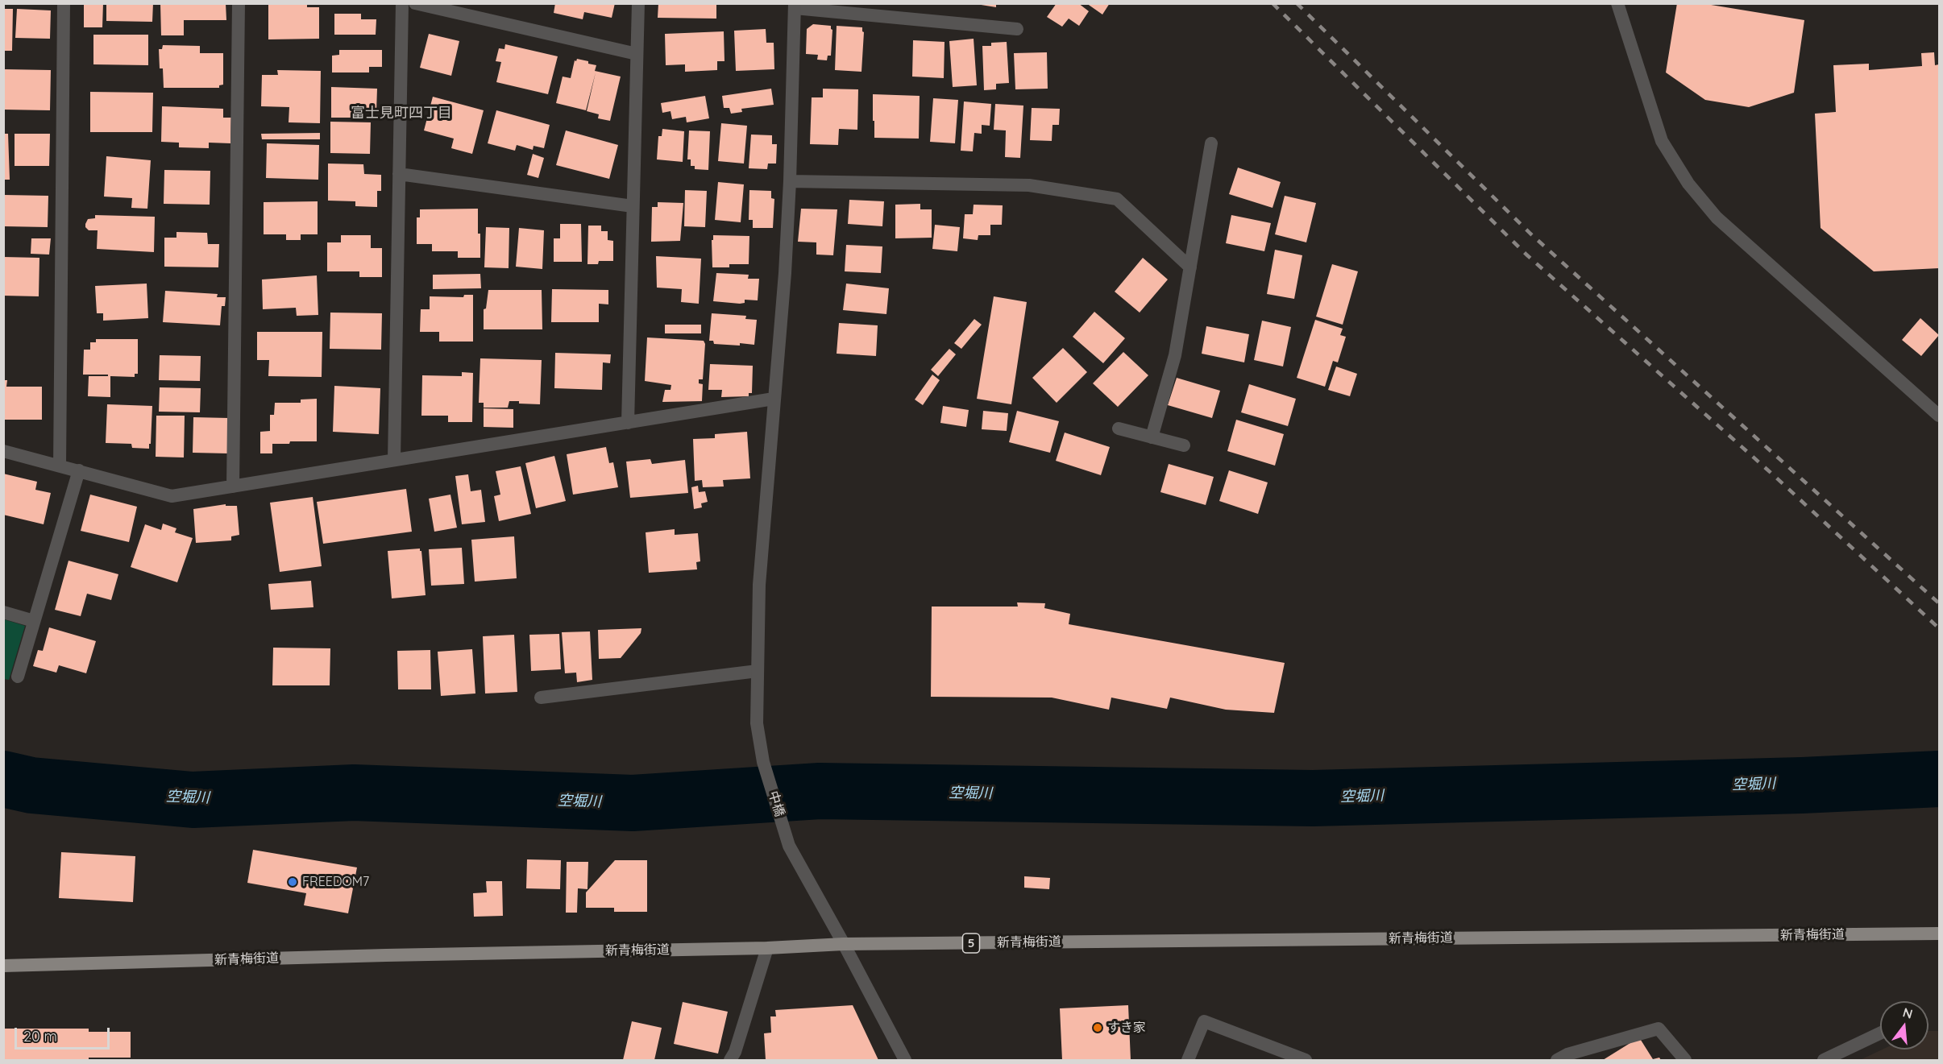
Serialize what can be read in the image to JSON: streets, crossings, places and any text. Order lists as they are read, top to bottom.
{
  "streets": {
    "main road": ["新青梅街道", "5"],
    "street": ["中橋"]
  },
  "crossings": [
    ["中橋", "新青梅街道"]
  ],
  "districts": ["富士見町四丁目"],
  "water": ["空堀川"],
  "places": ["FREEDOM7", "すき家"],
  "scale_bar": "20 m",
  "north": "top"
}
